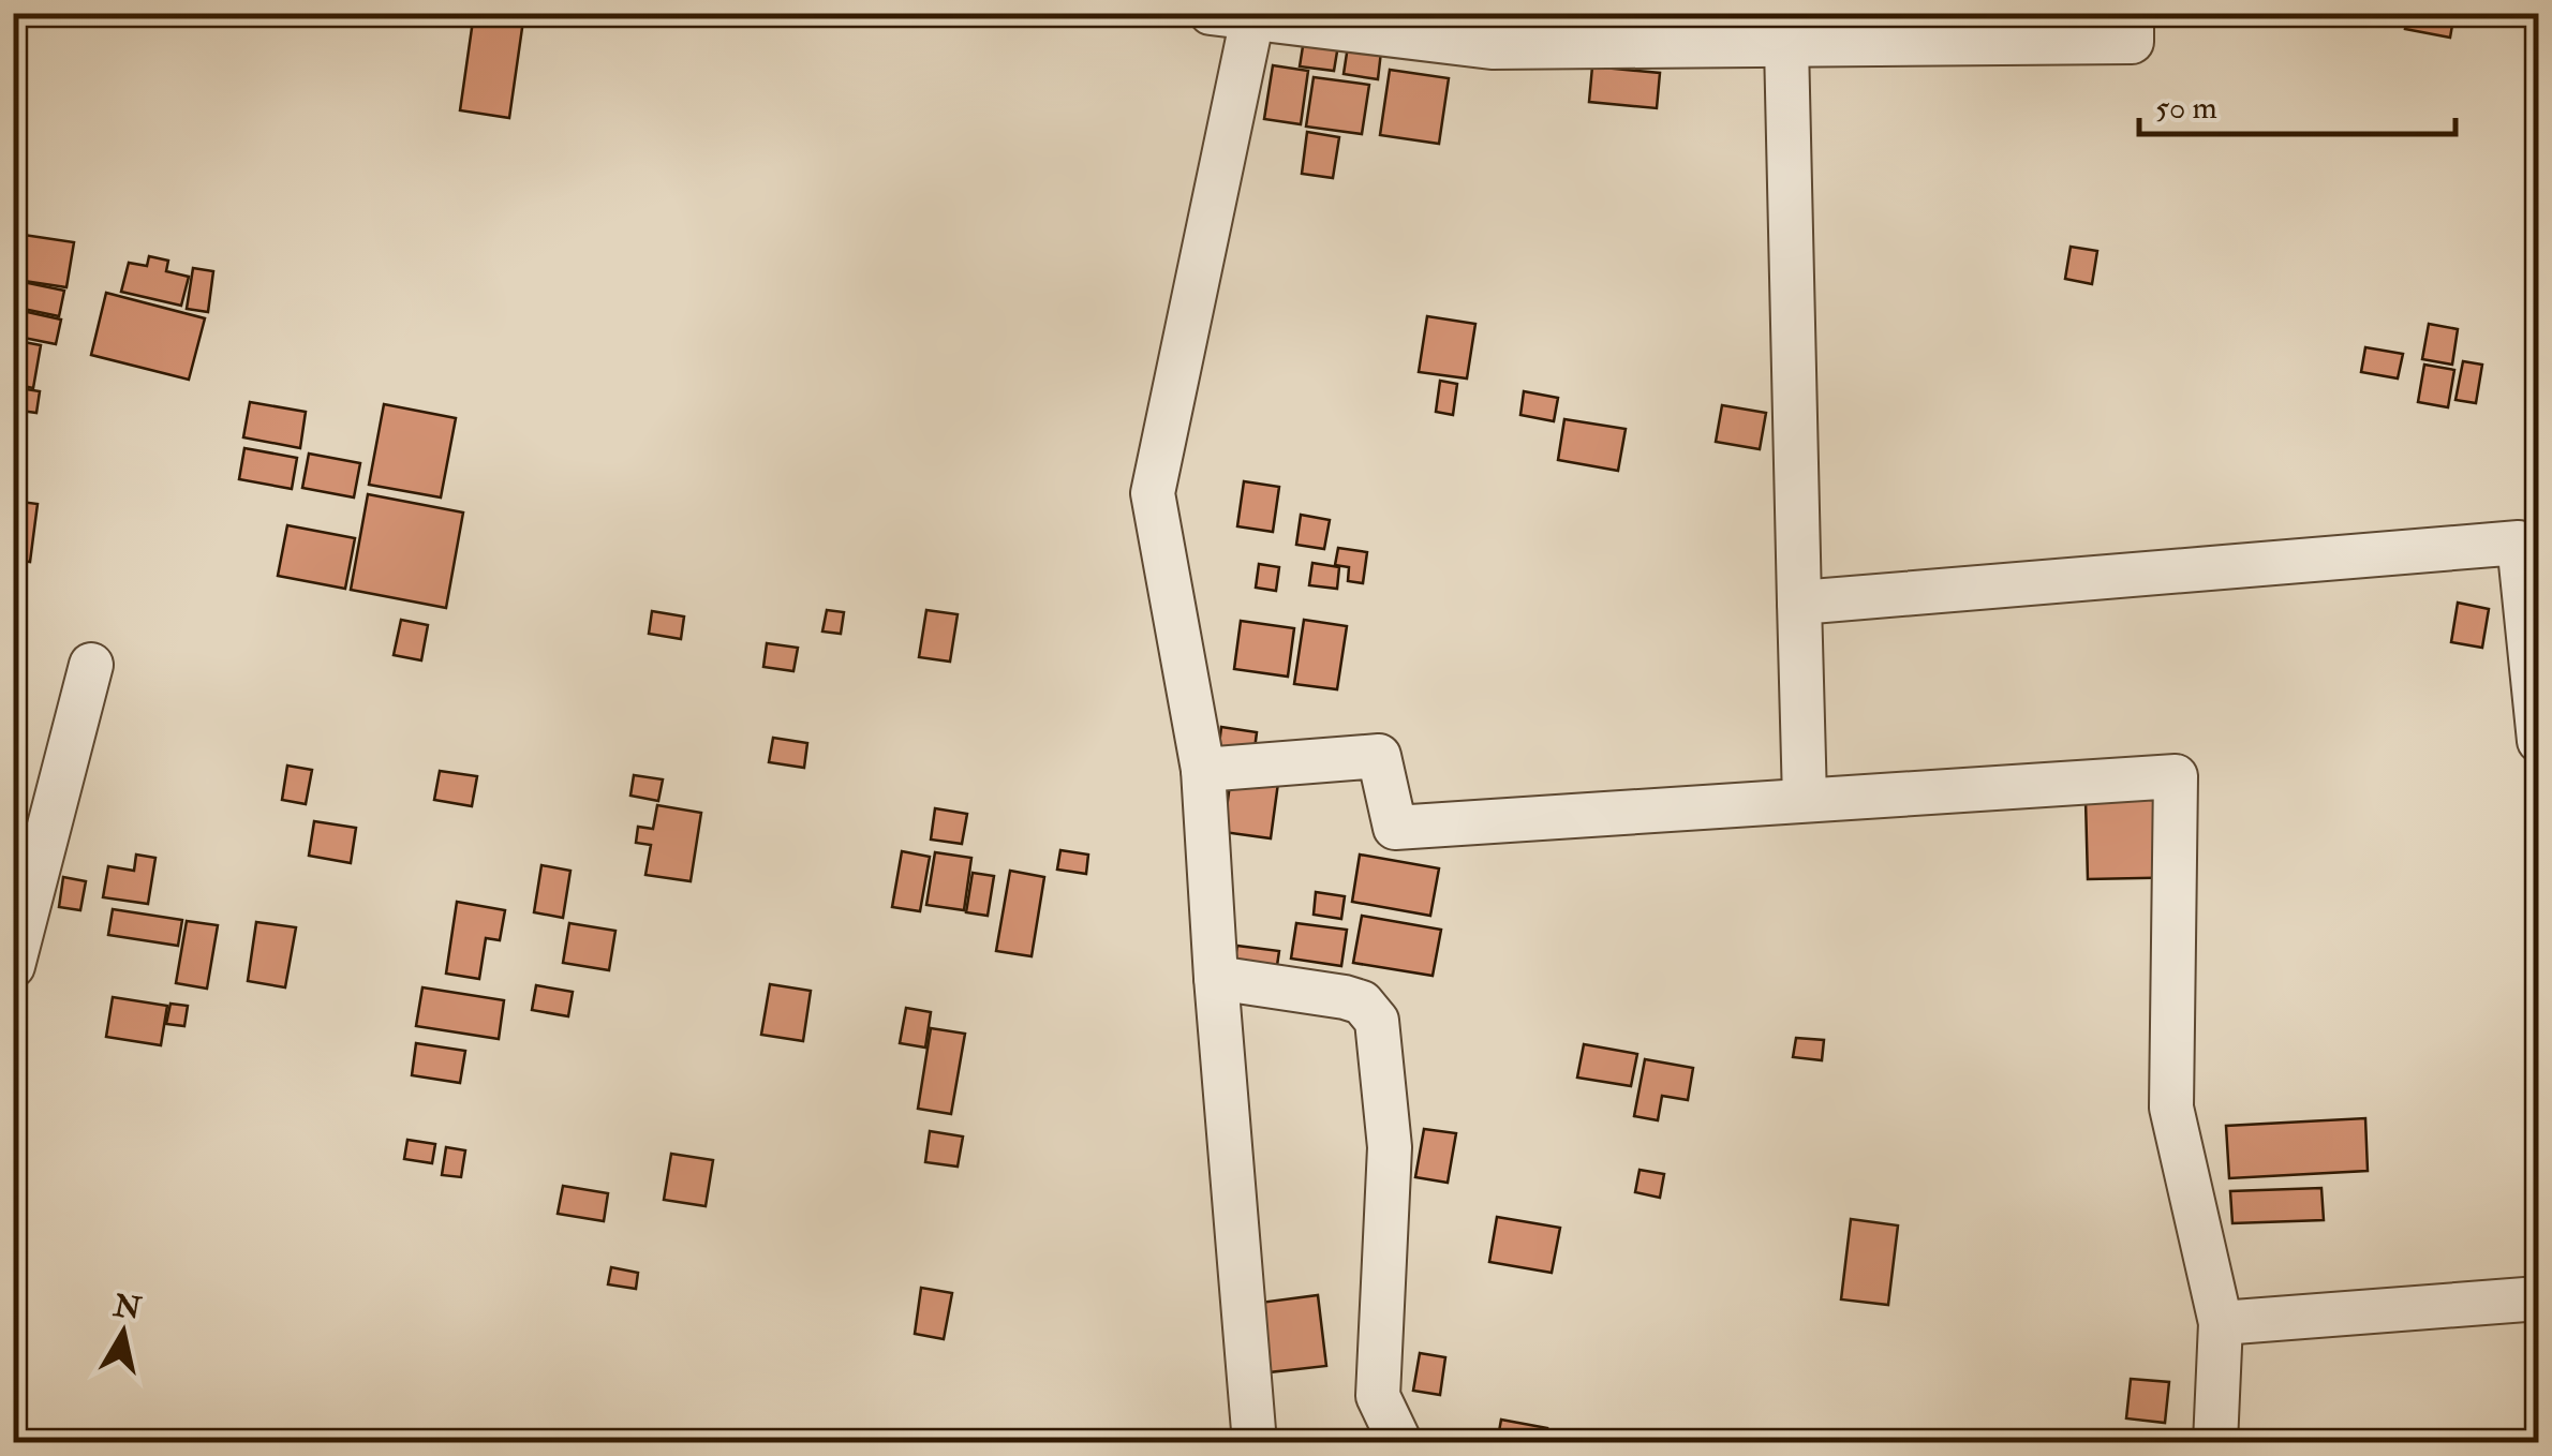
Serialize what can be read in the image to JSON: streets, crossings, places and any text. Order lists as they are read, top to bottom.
{
  "scale_bar": "50 m",
  "north": "top"
}
